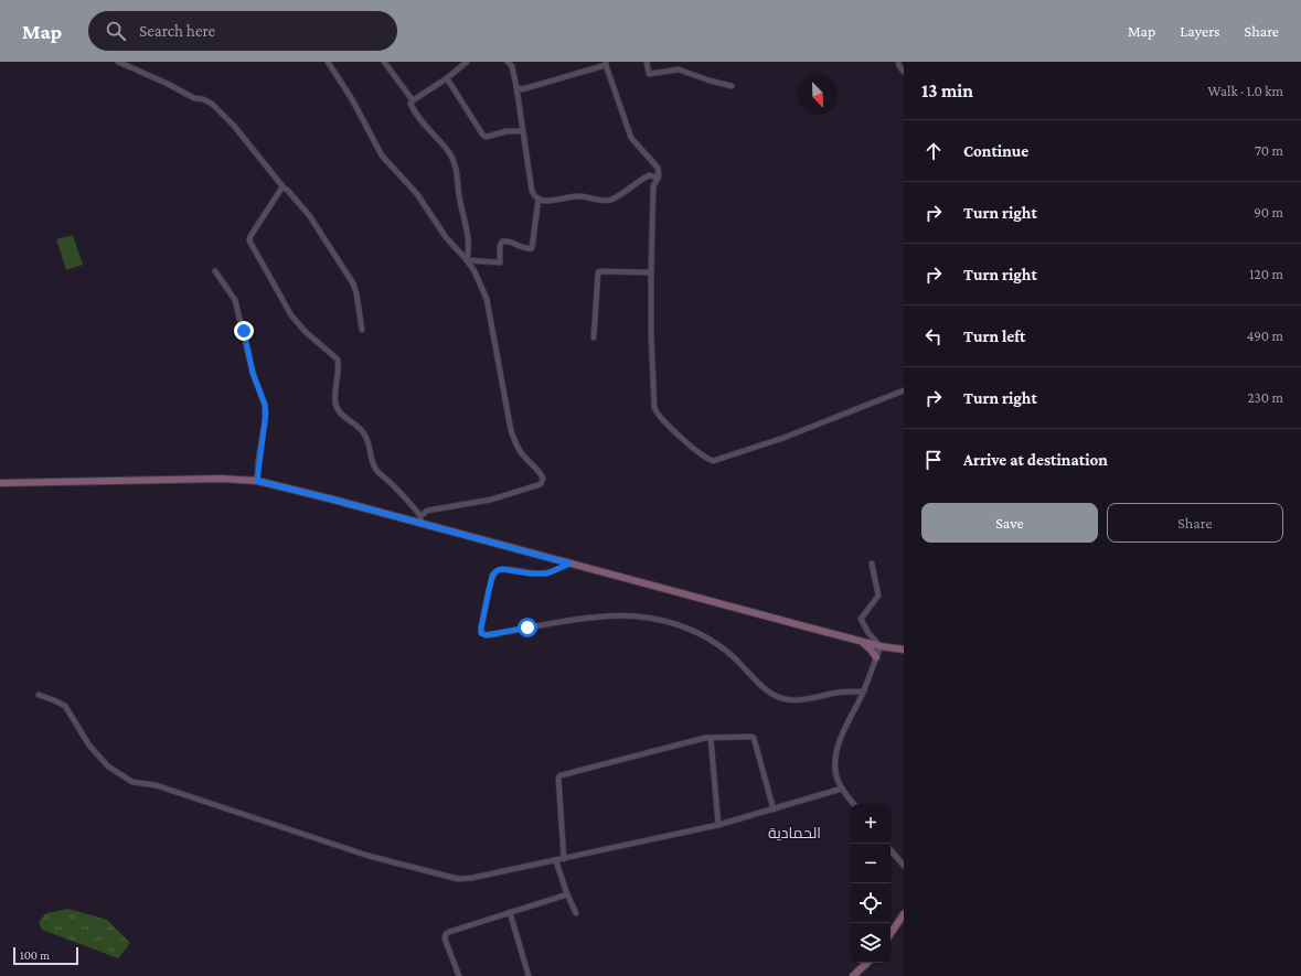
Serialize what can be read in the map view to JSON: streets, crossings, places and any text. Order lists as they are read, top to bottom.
{
  "districts": ["الحمادية"],
  "scale_bar": "100 m",
  "north": "bottom right",
  "page": {
    "header": "Map",
    "search": "Search here",
    "nav": ["Map", "Layers", "Share"],
    "heading": ["13 min", "Walk · 1.0 km"],
    "list": [
      ["Continue", "70 m"],
      ["Turn right", "90 m"],
      ["Turn right", "120 m"],
      ["Turn left", "490 m"],
      ["Turn right", "230 m"],
      "Arrive at destination"
    ],
    "buttons": ["Save", "Share"],
    "map_buttons": ["+", "−"],
    "scale": "100 m"
  }
}
